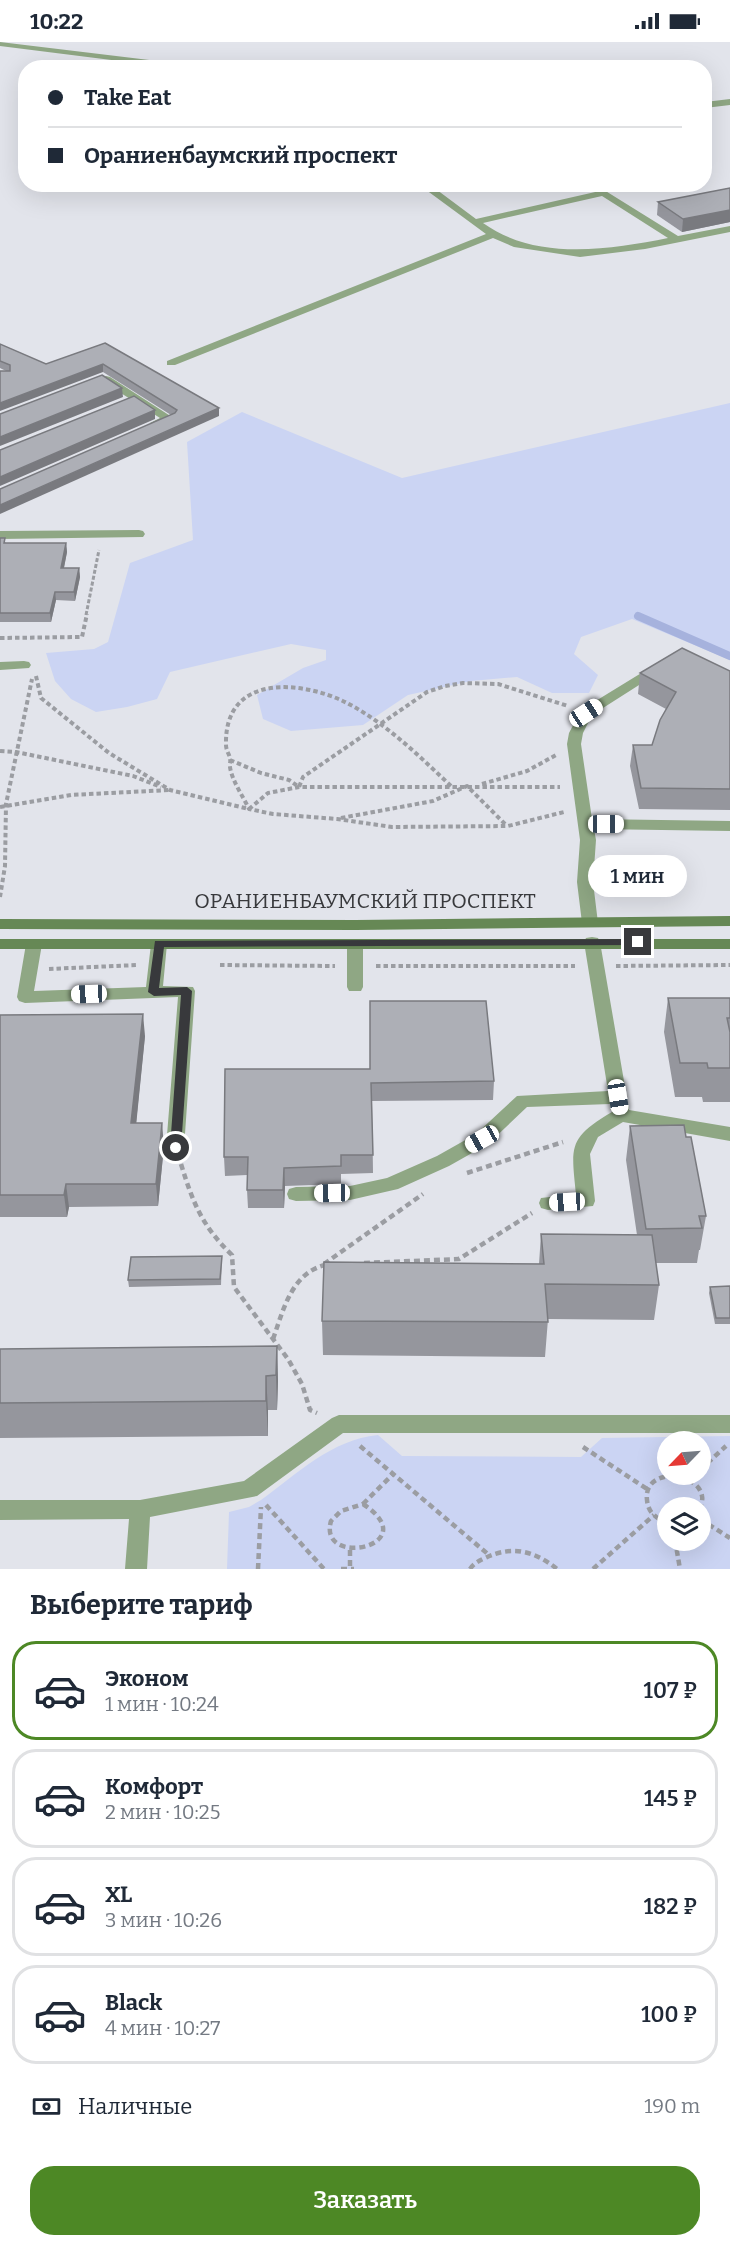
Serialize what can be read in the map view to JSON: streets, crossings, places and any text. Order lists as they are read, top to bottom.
{
  "streets": {
    "main road": ["ОРАНИЕНБАУМСКИЙ ПРОСПЕКТ"]
  },
  "north": "bottom left",
  "page": {
    "status": "10:22",
    "banner": ["Take Eat", "Ораниенбаумский проспект"],
    "bubble": "1 мин",
    "heading": "Выберите тариф",
    "list": [
      {
        "name": "Эконом",
        "note": "1 мин · 10:24",
        "value": "107 ₽"
      },
      {
        "name": "Комфорт",
        "note": "2 мин · 10:25",
        "value": "145 ₽"
      },
      {
        "name": "XL",
        "note": "3 мин · 10:26",
        "value": "182 ₽"
      },
      {
        "name": "Black",
        "note": "4 мин · 10:27",
        "value": "100 ₽"
      }
    ],
    "pay": ["Наличные", "190 m"],
    "buttons": "Заказать"
  }
}
